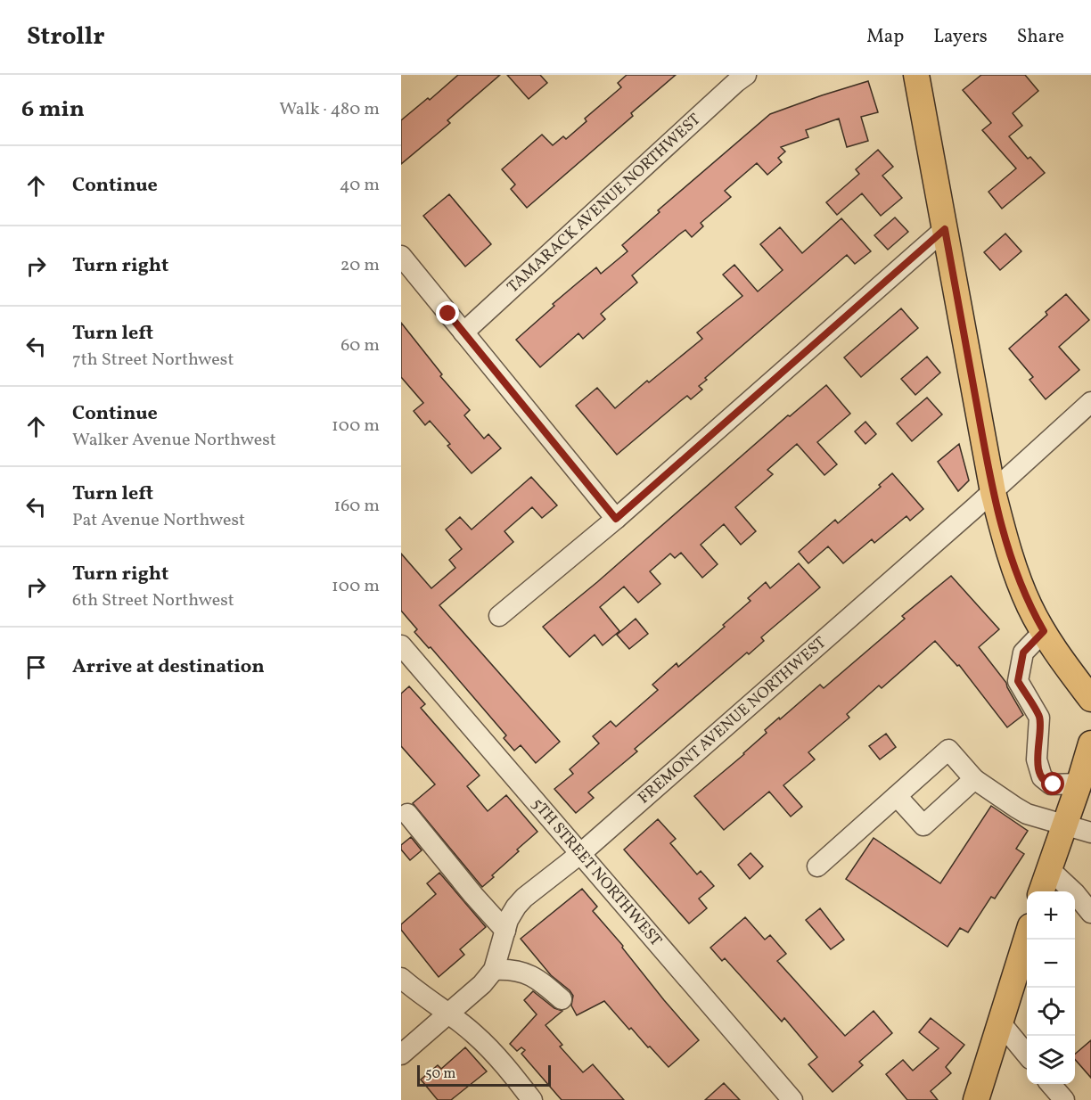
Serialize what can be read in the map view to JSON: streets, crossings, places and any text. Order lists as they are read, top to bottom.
{
  "streets": {
    "street": ["TAMARACK AVENUE NORTHWEST", "FREMONT AVENUE NORTHWEST", "5TH STREET NORTHWEST"]
  },
  "crossings": [
    ["FREMONT AVENUE NORTHWEST", "5TH STREET NORTHWEST"]
  ],
  "scale_bar": "50 m",
  "page": {
    "header": "Strollr",
    "nav": ["Map", "Layers", "Share"],
    "heading": ["6 min", "Walk · 480 m"],
    "list": [
      ["Continue", "40 m"],
      ["Turn right", "20 m"],
      ["Turn left", "7th Street Northwest", "60 m"],
      ["Continue", "Walker Avenue Northwest", "100 m"],
      ["Turn left", "Pat Avenue Northwest", "160 m"],
      ["Turn right", "6th Street Northwest", "100 m"],
      "Arrive at destination"
    ],
    "map_buttons": ["+", "−"],
    "scale": "50 m"
  }
}
